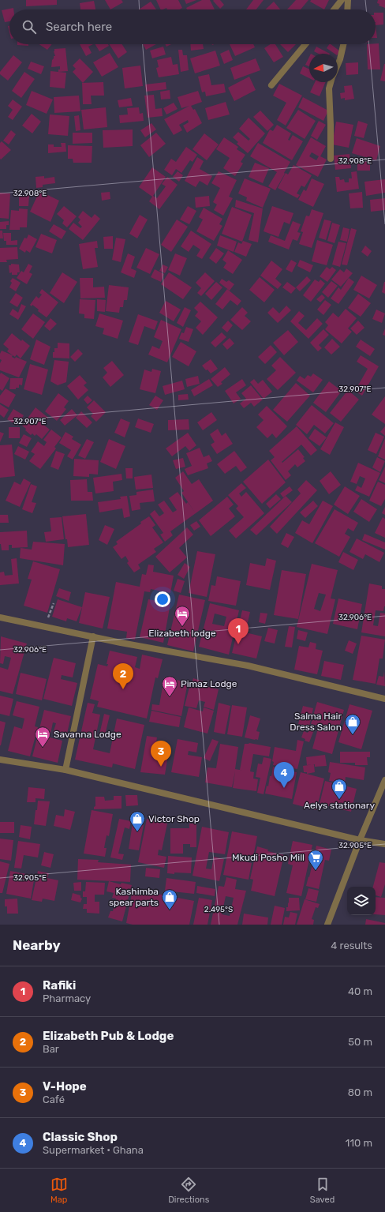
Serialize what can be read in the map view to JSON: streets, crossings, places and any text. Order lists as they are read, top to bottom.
{
  "places": {
    "hotel": ["Elizabeth lodge", "Pimaz Lodge", "Savanna Lodge"],
    "shop": [
      "Salma Hair Dress Salon",
      "Aelys stationary",
      "Victor Shop",
      "Kashimba spear parts"
    ],
    "supermarket": ["Mkudi Posho Mill"]
  },
  "north": "left",
  "page": {
    "search": "Search here",
    "pins": [
      "1",
      "2",
      "3",
      "4"
    ],
    "heading": ["Nearby", "4 results"],
    "list": [
      {
        "mark": "1",
        "name": "Rafiki",
        "note": "Pharmacy",
        "value": "40 m"
      },
      {
        "mark": "2",
        "name": "Elizabeth Pub & Lodge",
        "note": "Bar",
        "value": "50 m"
      },
      {
        "mark": "3",
        "name": "V-Hope",
        "note": "Café",
        "value": "80 m"
      },
      {
        "mark": "4",
        "name": "Classic Shop",
        "note": "Supermarket · Ghana",
        "value": "110 m"
      }
    ],
    "nav": ["Map", "Directions", "Saved"]
  },
  "coordinates": [
    "32.908°E",
    "32.907°E",
    "32.906°E",
    "32.905°E",
    "2.495°S"
  ]
}
